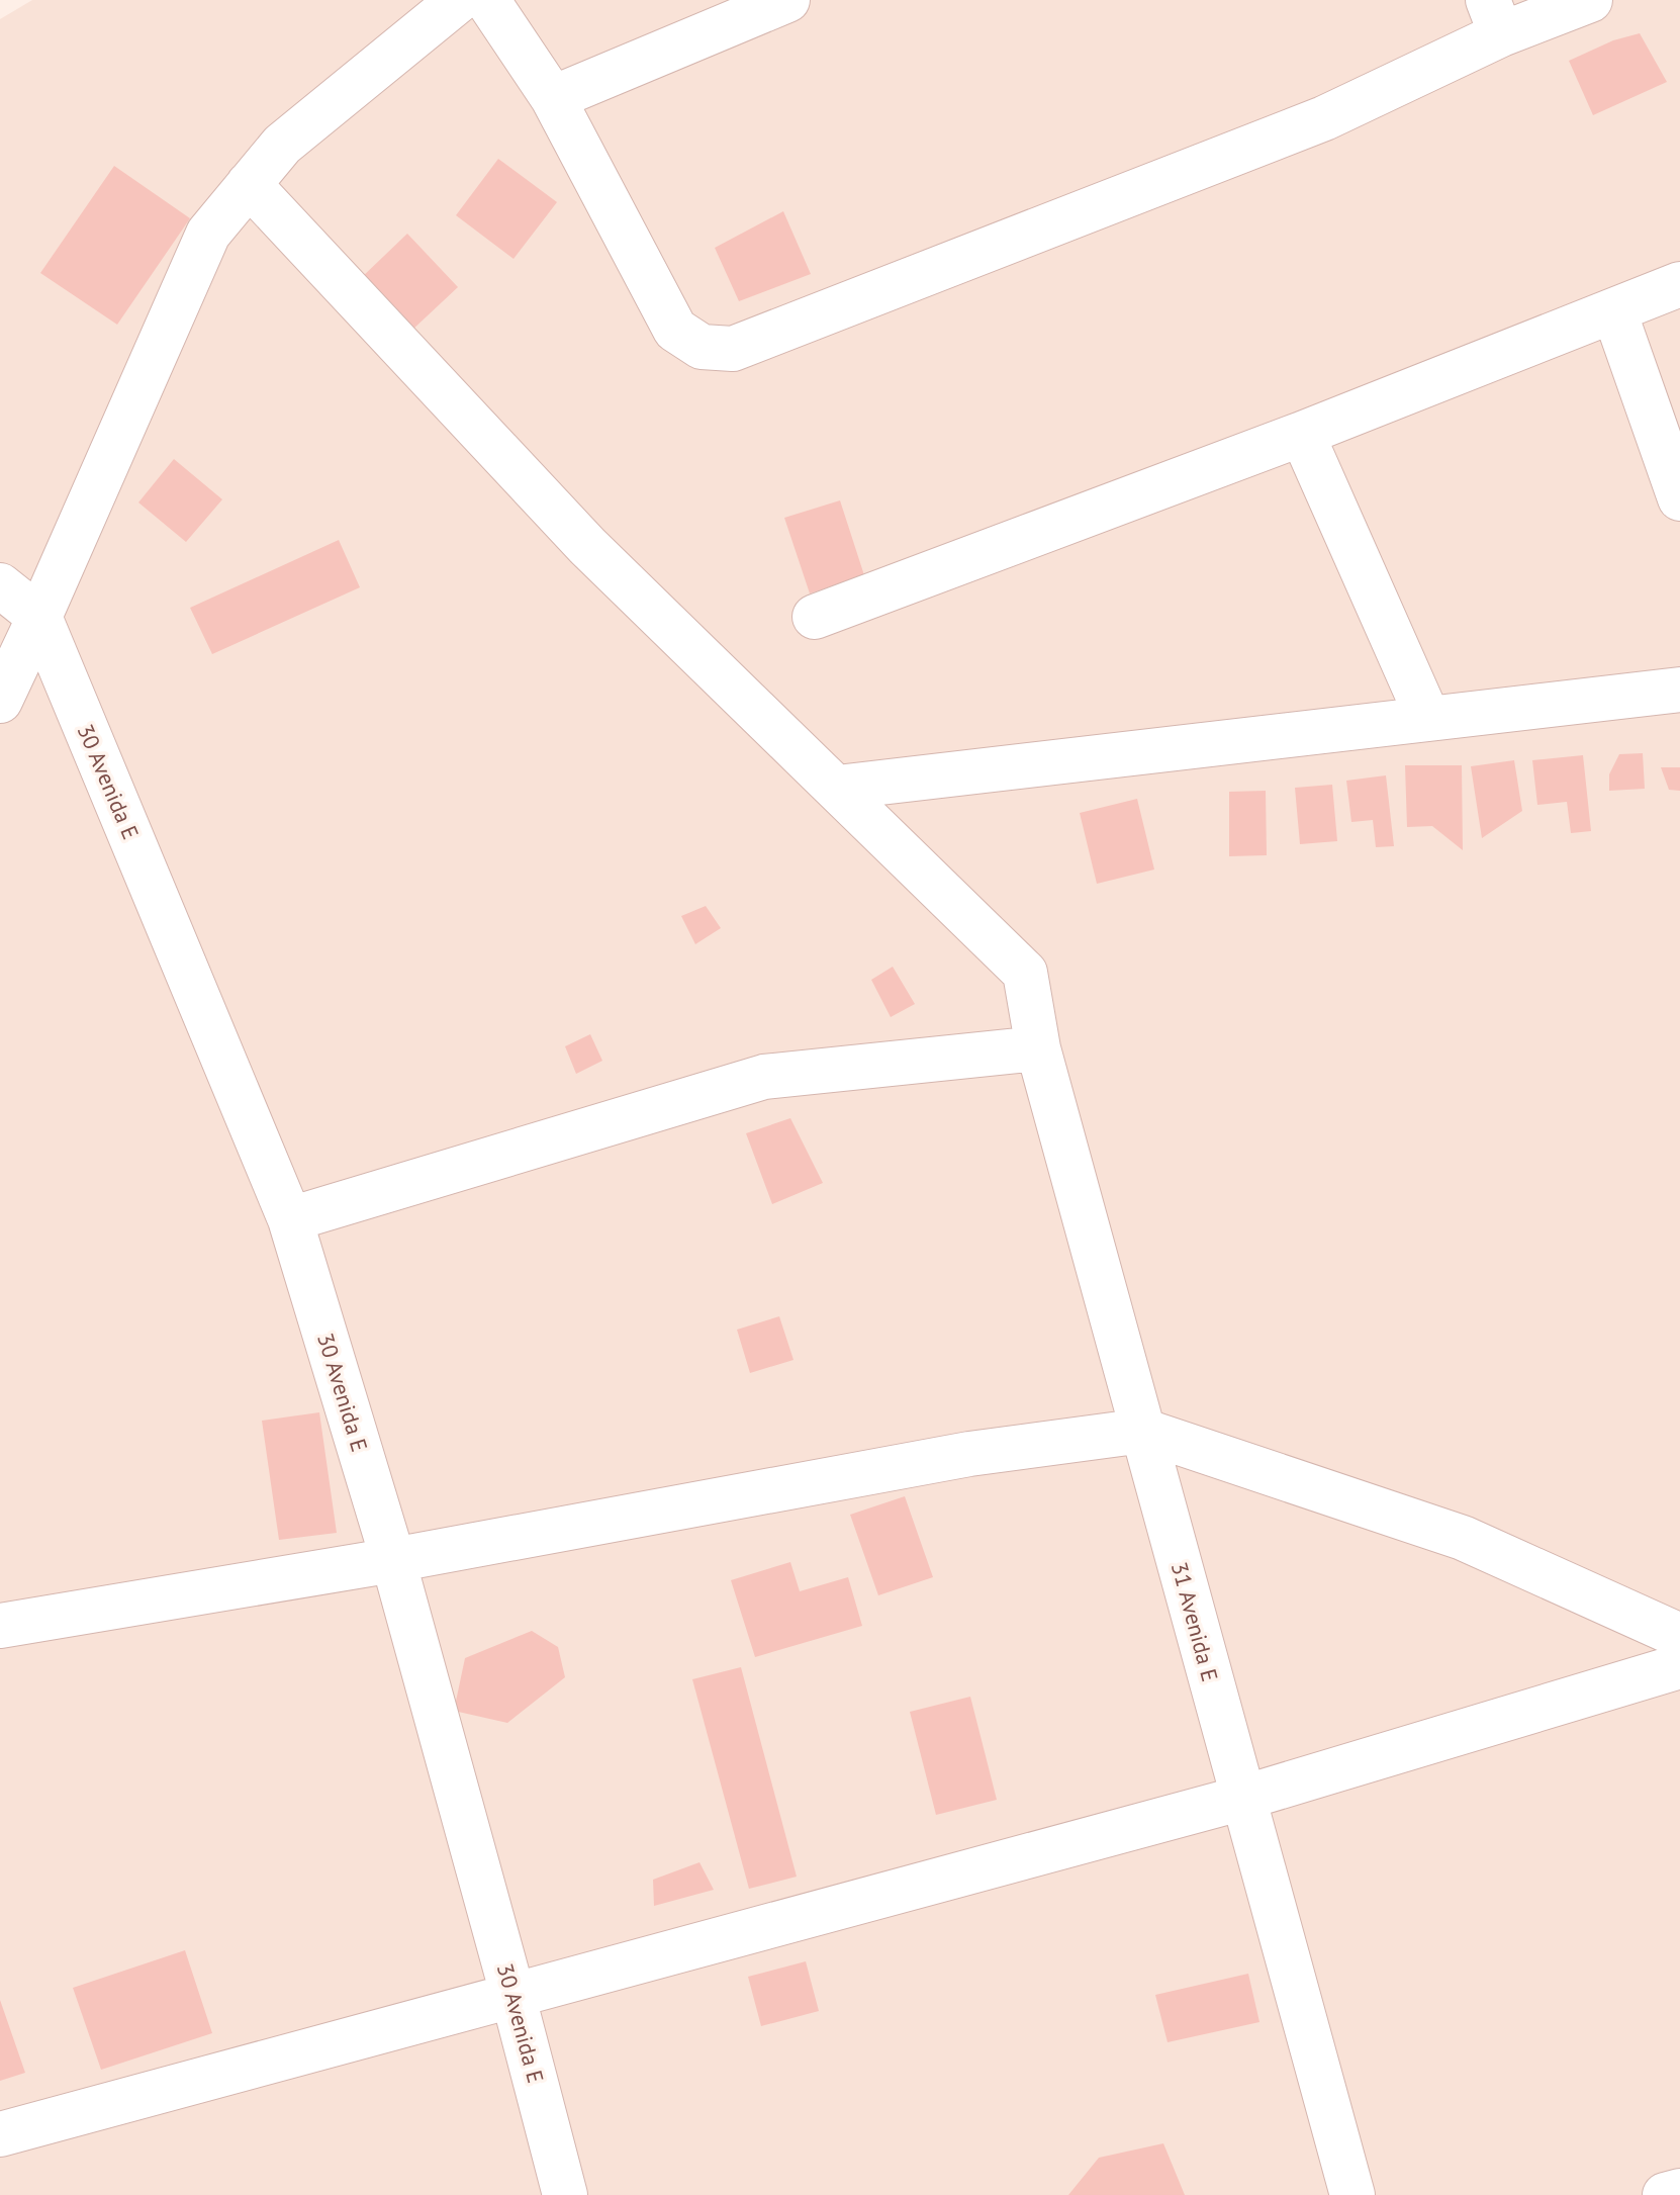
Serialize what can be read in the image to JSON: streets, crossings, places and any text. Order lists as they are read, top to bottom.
{
  "streets": {
    "street": ["30 Avenida E", "31 Avenida E"]
  }
}
